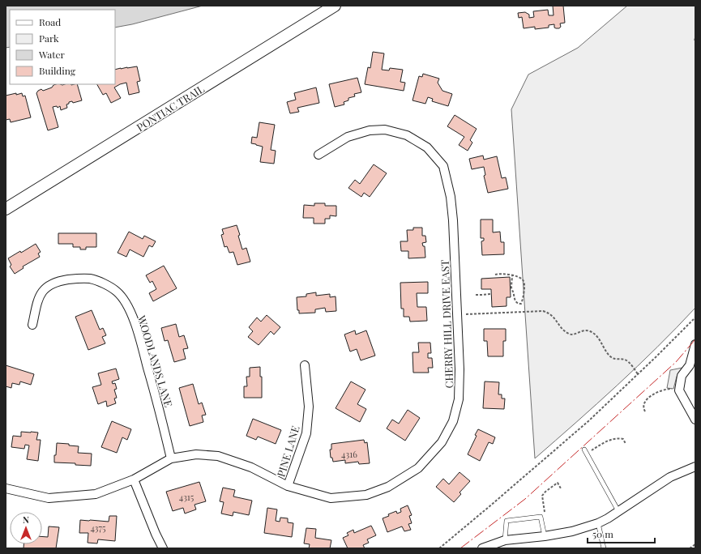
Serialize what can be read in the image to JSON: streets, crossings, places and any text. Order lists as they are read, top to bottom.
{
  "streets": {
    "main road": ["PONTIAC TRAIL"],
    "street": ["CHERRY HILL DRIVE EAST", "WOODLANDS LANE", "PINE LANE"]
  },
  "crossings": [
    ["CHERRY HILL DRIVE EAST", "WOODLANDS LANE"],
    ["CHERRY HILL DRIVE EAST", "PINE LANE"]
  ],
  "house_numbers": ["4316", "4315", "4375"],
  "legend": [
    "Road",
    "Park",
    "Water",
    "Building"
  ],
  "scale_bar": "50 m",
  "north": "top"
}
